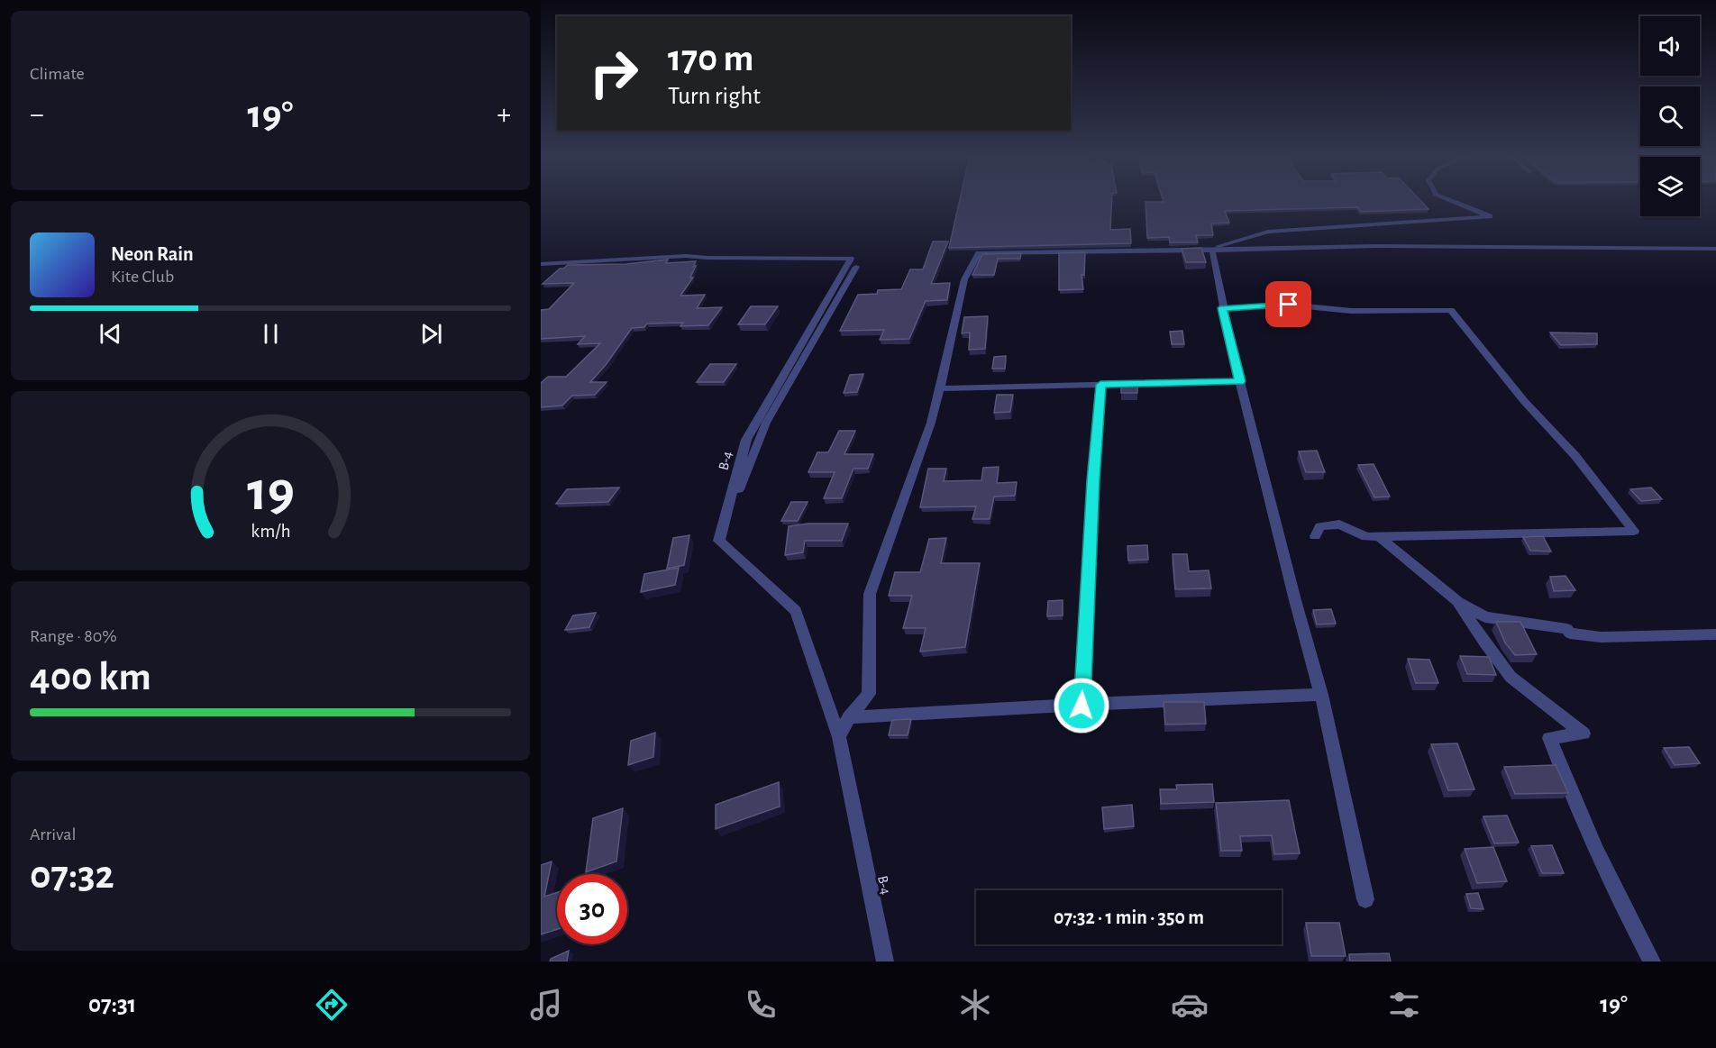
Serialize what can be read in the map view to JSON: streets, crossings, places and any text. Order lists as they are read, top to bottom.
{
  "streets": {
    "street": ["B-4"]
  },
  "page": {
    "tile": [
      "Climate",
      ["Range · 80%", "400 km"],
      ["Arrival", "07:32"]
    ],
    "turn": ["170 m", "Turn right"],
    "heat": ["−", "19°", "+"],
    "song": ["Neon Rain", "Kite Club"],
    "limit": "30",
    "trip": "07:32 · 1 min · 350 m",
    "tabs": ["07:31", "19°"],
    "gauge": ["19", "km/h"]
  }
}
